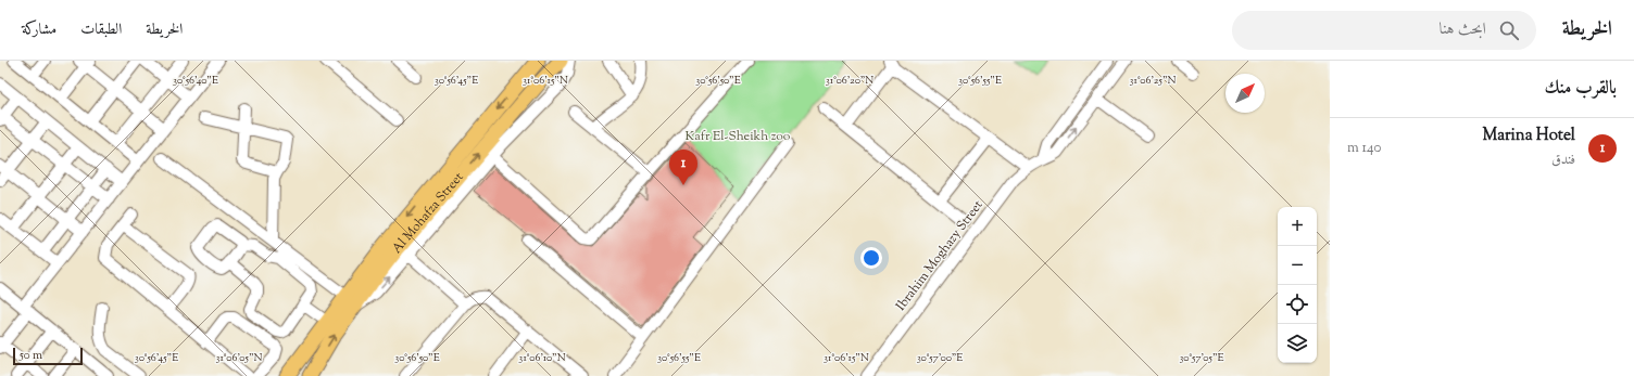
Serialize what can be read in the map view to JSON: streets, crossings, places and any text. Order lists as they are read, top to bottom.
{
  "streets": {
    "main road": ["Al Mohafza Street"],
    "street": ["Ibrahim Moghazy Street"]
  },
  "parks": ["Kafr El-Sheikh zoo"],
  "scale_bar": "50 m",
  "north": "top right",
  "page": {
    "header": "الخريطة",
    "search": "ابحث هنا",
    "nav": ["الخريطة", "الطبقات", "مشاركة"],
    "heading": "بالقرب منك",
    "list": [
      {
        "mark": "1",
        "name": "Marina Hotel",
        "note": "فندق",
        "value": "140 m"
      }
    ],
    "pins": "1",
    "map_buttons": ["+", "−"],
    "scale": "50 m"
  },
  "coordinates": [
    "31°06'25\"N",
    "30°56'40\"E",
    "30°56'45\"E",
    "31°06'15\"N",
    "30°56'50\"E",
    "31°06'20\"N",
    "30°56'55\"E",
    "31°06'05\"N",
    "31°06'10\"N",
    "30°57'00\"E",
    "30°57'05\"E"
  ]
}
